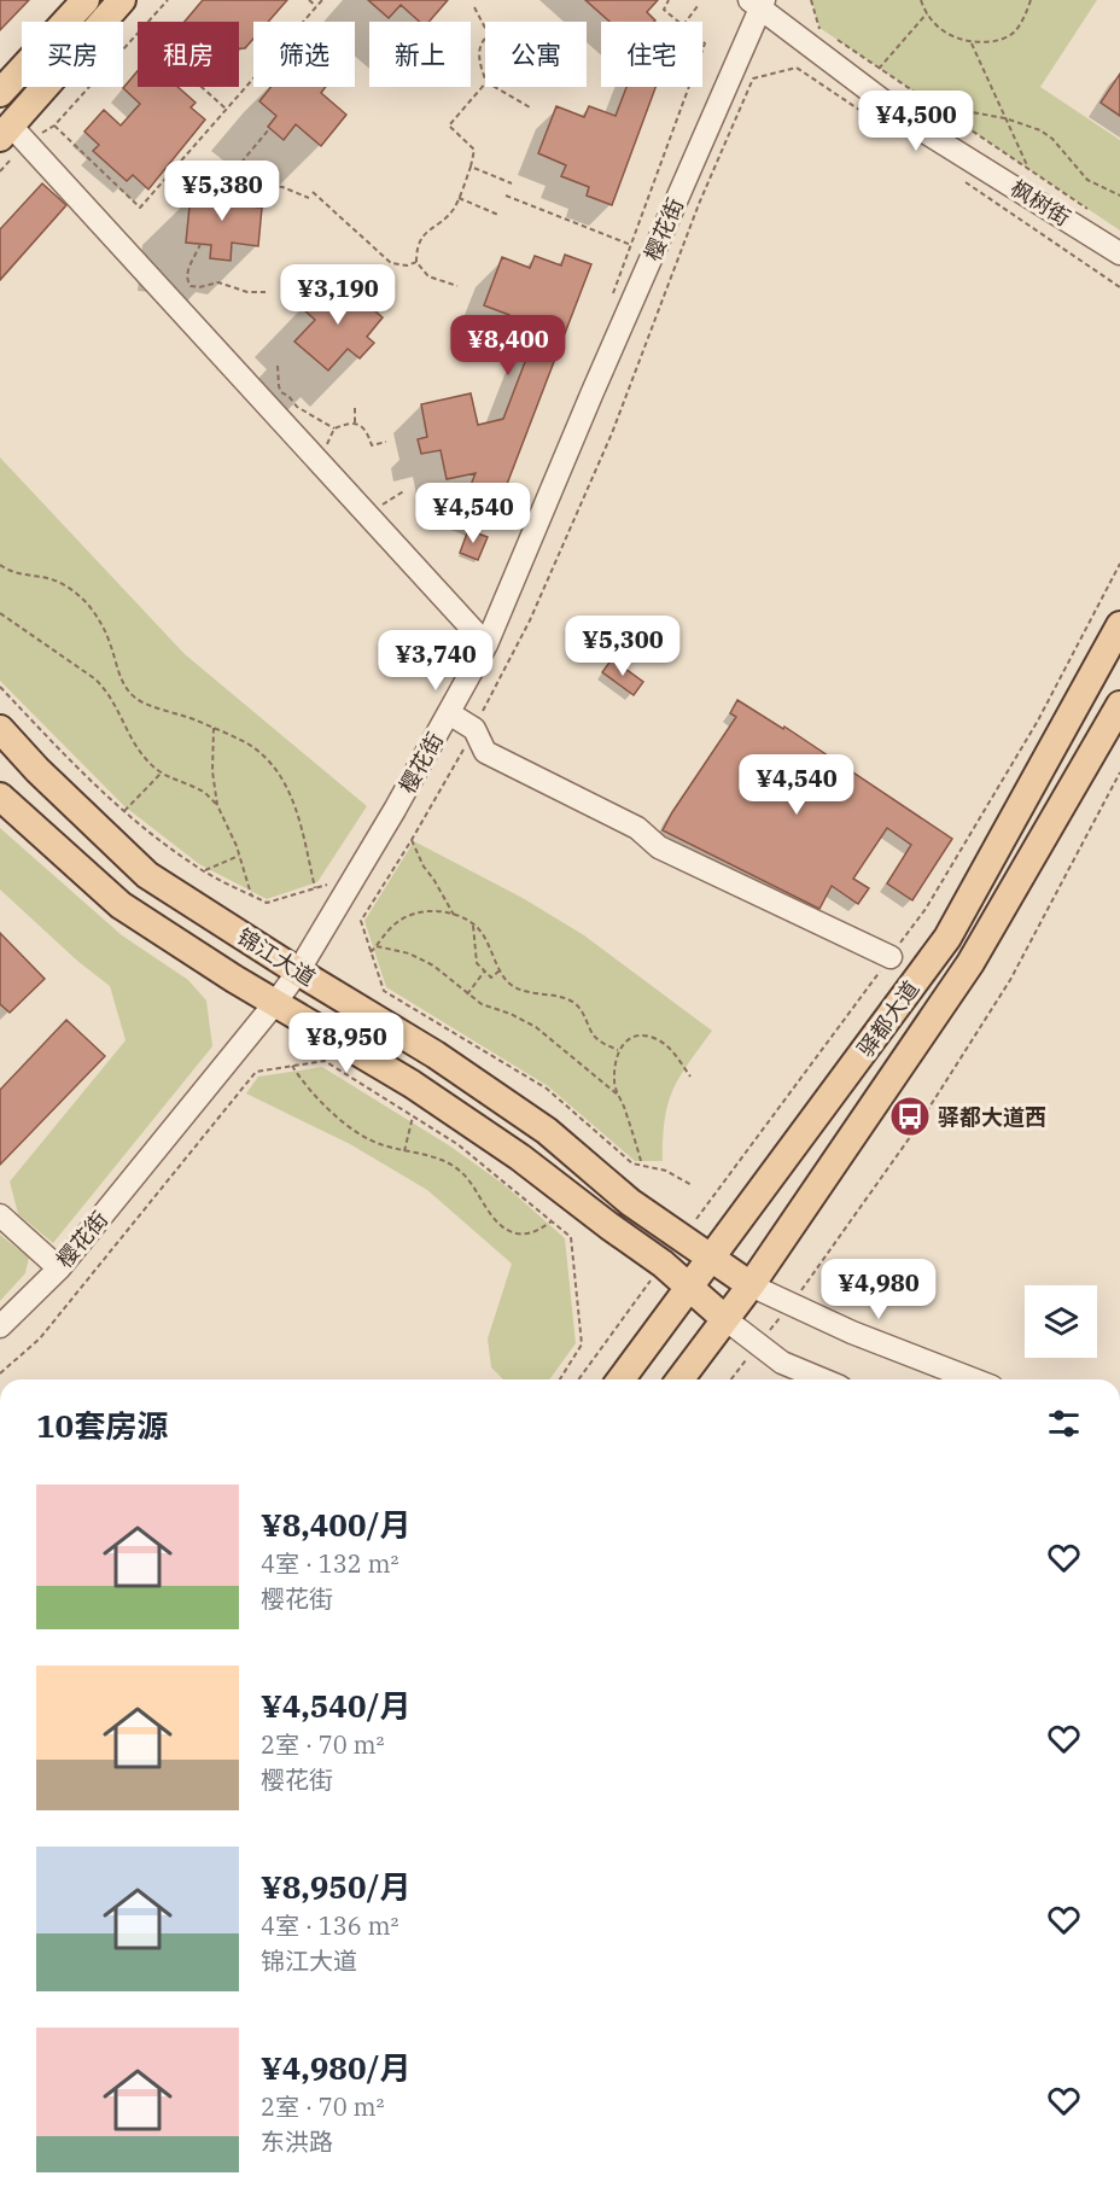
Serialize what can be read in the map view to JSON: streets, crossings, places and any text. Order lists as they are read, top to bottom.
{
  "streets": {
    "main road": ["锦江大道", "驿都大道"],
    "street": ["枫树街", "樱花街"]
  },
  "crossings": [
    ["枫树街", "樱花街"],
    ["樱花街", "锦江大道"],
    ["锦江大道", "驿都大道"]
  ],
  "places": {
    "bus stop": ["驿都大道西"]
  },
  "page": {
    "chip": [
      "买房",
      "租房",
      "筛选",
      "新上",
      "公寓",
      "住宅"
    ],
    "price": [
      "¥4,500",
      "¥5,380",
      "¥3,190",
      "¥8,400",
      "¥4,540",
      "¥5,300",
      "¥3,740",
      "¥4,540",
      "¥8,950",
      "¥4,980"
    ],
    "heading": "10套房源",
    "list": [
      {
        "name": "¥8,400/月",
        "note": "4室 · 132 m² · 樱花街"
      },
      {
        "name": "¥4,540/月",
        "note": "2室 · 70 m² · 樱花街"
      },
      {
        "name": "¥8,950/月",
        "note": "4室 · 136 m² · 锦江大道"
      },
      {
        "name": "¥4,980/月",
        "note": "2室 · 70 m² · 东洪路"
      }
    ]
  }
}
